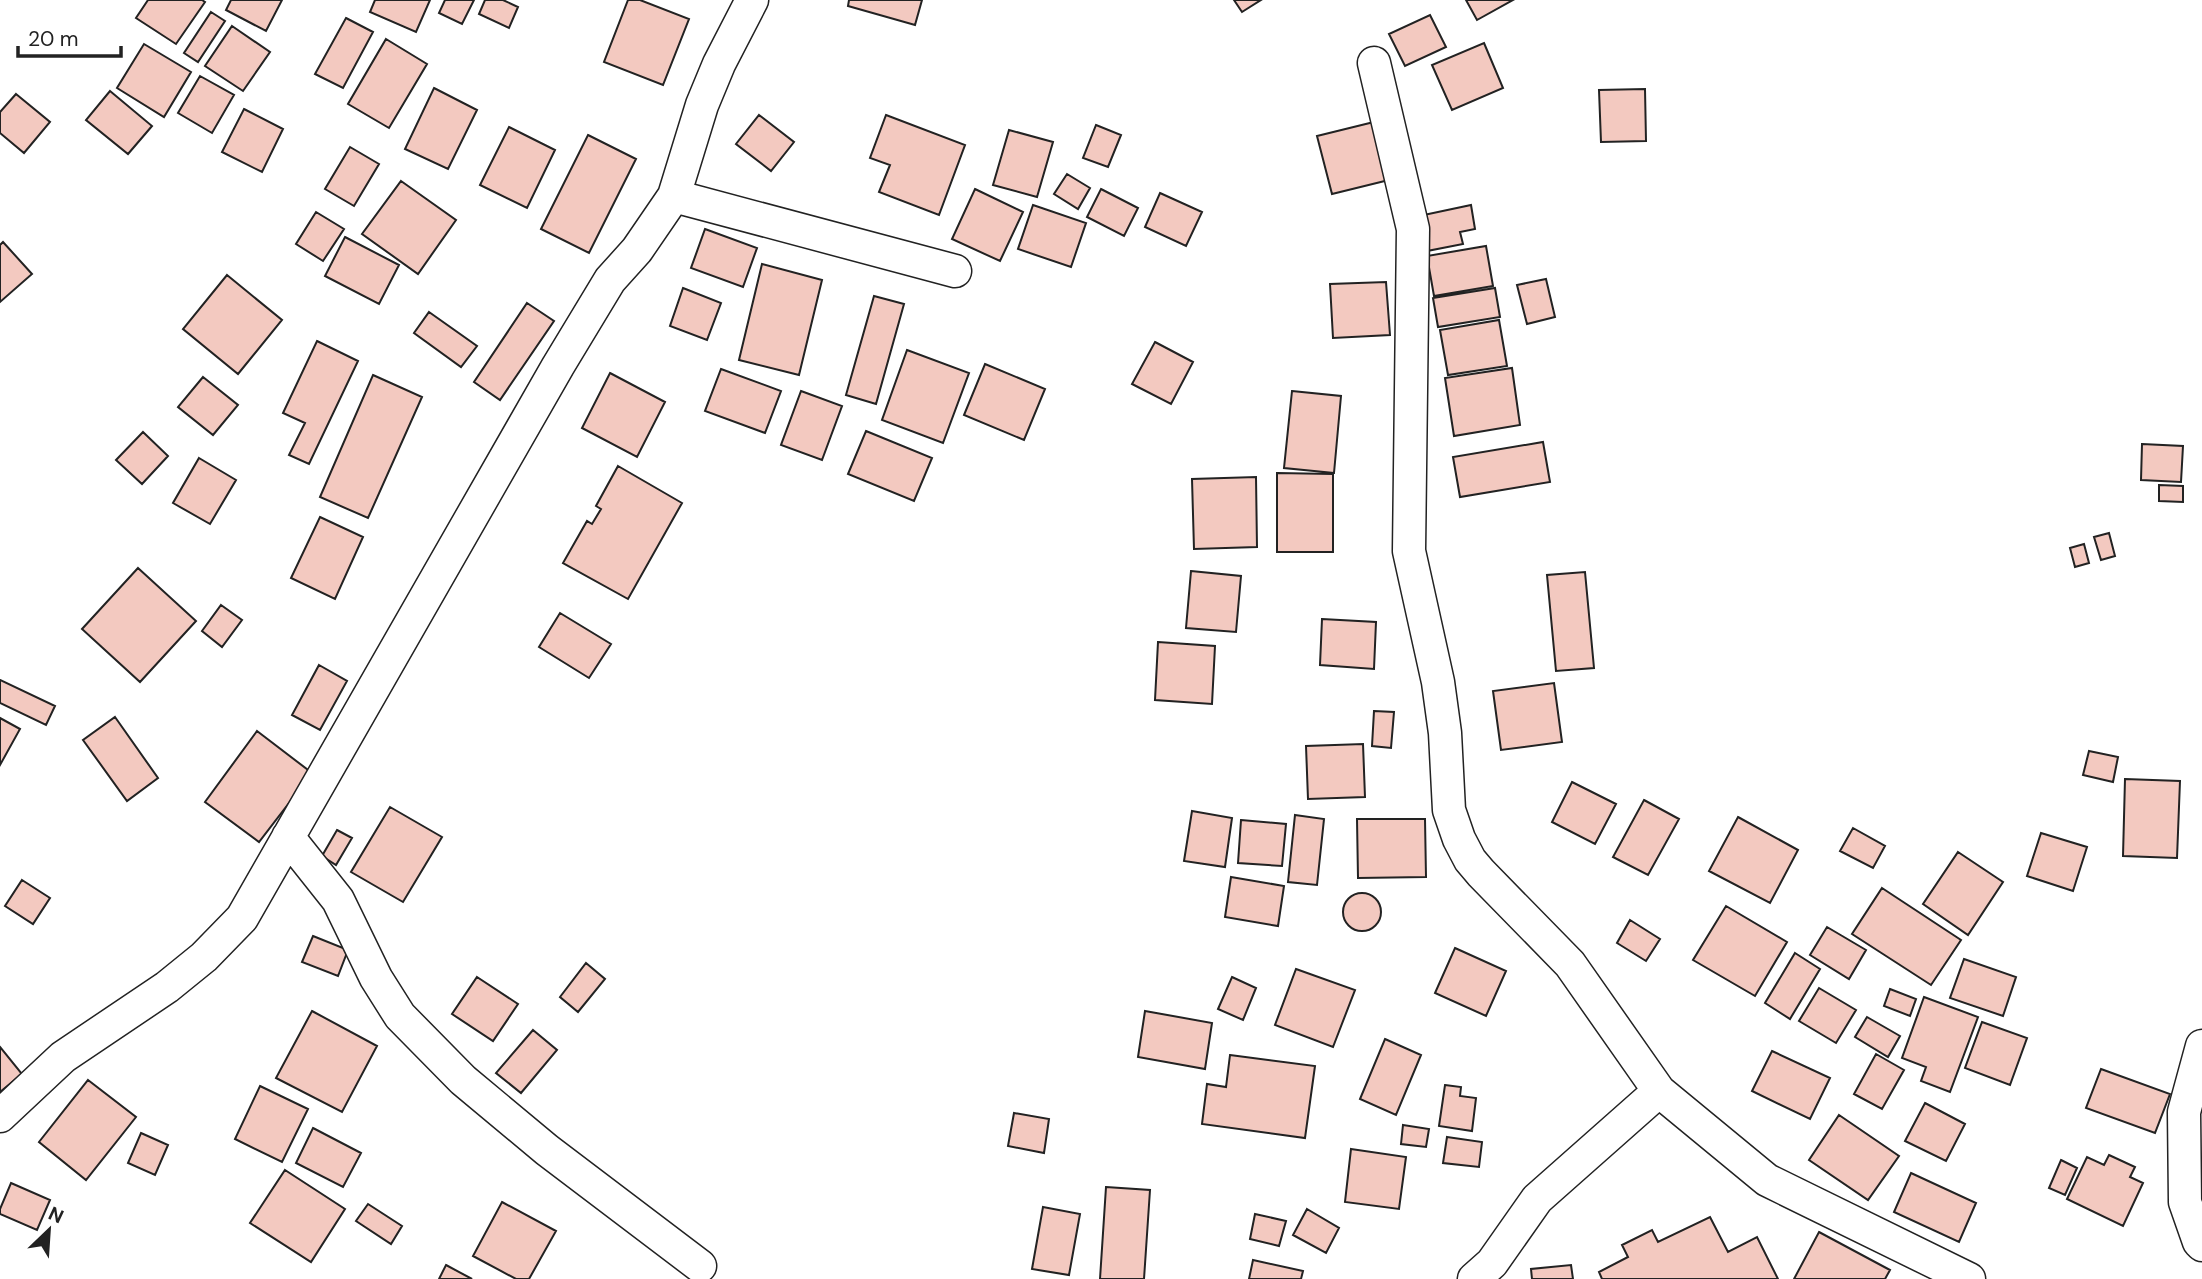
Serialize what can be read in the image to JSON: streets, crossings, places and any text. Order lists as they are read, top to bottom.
{
  "scale_bar": "20 m",
  "north": "top right"
}
